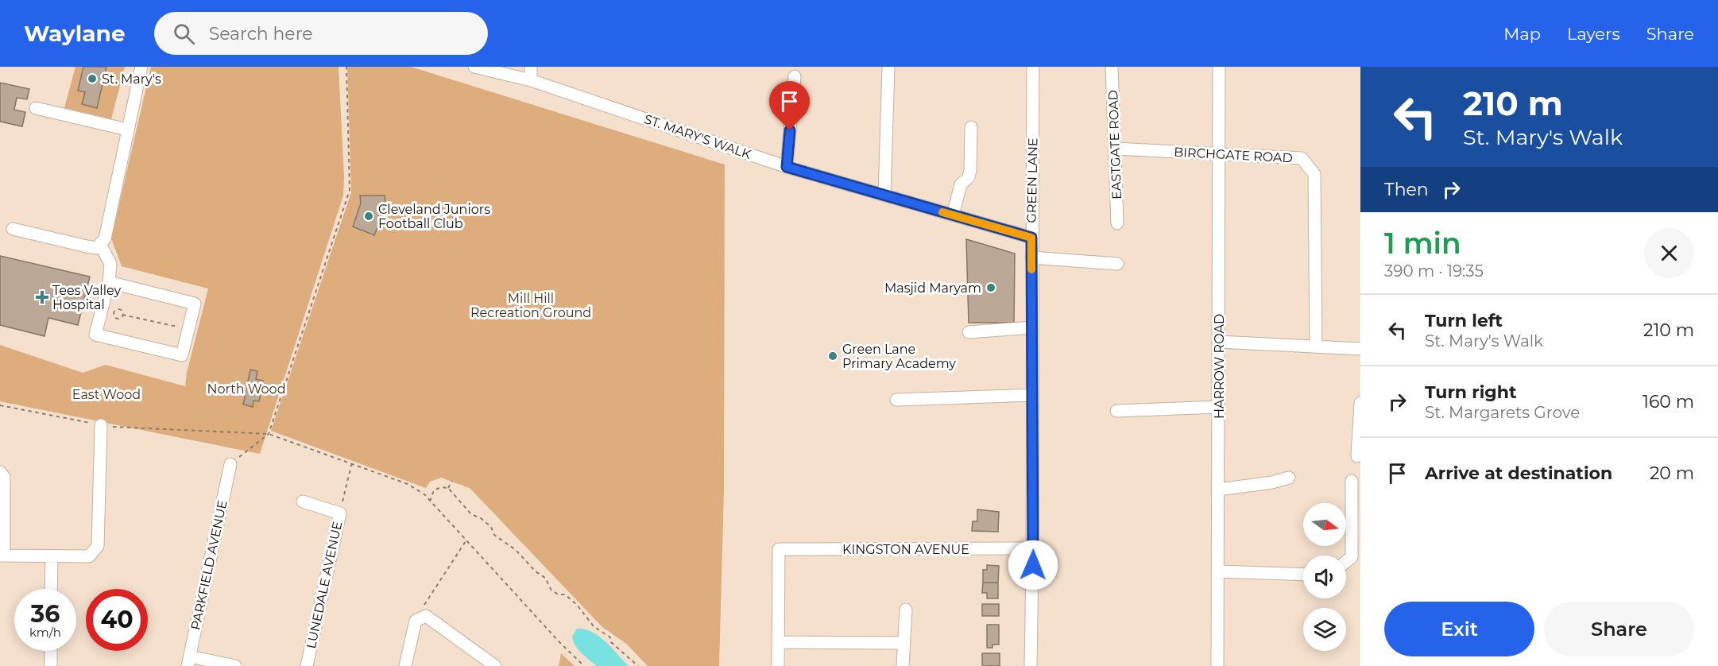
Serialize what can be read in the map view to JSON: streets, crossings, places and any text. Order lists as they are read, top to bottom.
{
  "streets": {
    "street": [
      "ST. MARY'S WALK",
      "EASTGATE ROAD",
      "BIRCHGATE ROAD",
      "GREEN LANE",
      "HARROW ROAD",
      "KINGSTON AVENUE",
      "PARKFIELD AVENUE",
      "LUNEDALE AVENUE"
    ]
  },
  "crossings": [
    ["ST. MARY'S WALK", "GREEN LANE"],
    ["EASTGATE ROAD", "BIRCHGATE ROAD"],
    ["BIRCHGATE ROAD", "HARROW ROAD"],
    ["GREEN LANE", "KINGSTON AVENUE"]
  ],
  "parks": ["Mill Hill Recreation Ground", "North Wood", "East Wood"],
  "places": {
    "other": [
      "St. Mary's",
      "Cleveland Juniors Football Club",
      "Masjid Maryam",
      "Green Lane Primary Academy"
    ],
    "health": ["Tees Valley Hospital"]
  },
  "north": "right",
  "page": {
    "header": "Waylane",
    "search": "Search here",
    "nav": ["Map", "Layers", "Share"],
    "turn": ["210 m", "St. Mary's Walk"],
    "then": "Then",
    "heading": ["1 min", "390 m · 19:35"],
    "list": [
      {
        "name": "Turn left",
        "note": "St. Mary's Walk",
        "value": "210 m"
      },
      {
        "name": "Turn right",
        "note": "St. Margarets Grove",
        "value": "160 m"
      },
      {
        "name": "Arrive at destination",
        "value": "20 m"
      }
    ],
    "speed": "36 km/h",
    "limit": "40",
    "buttons": ["Exit", "Share"]
  }
}
